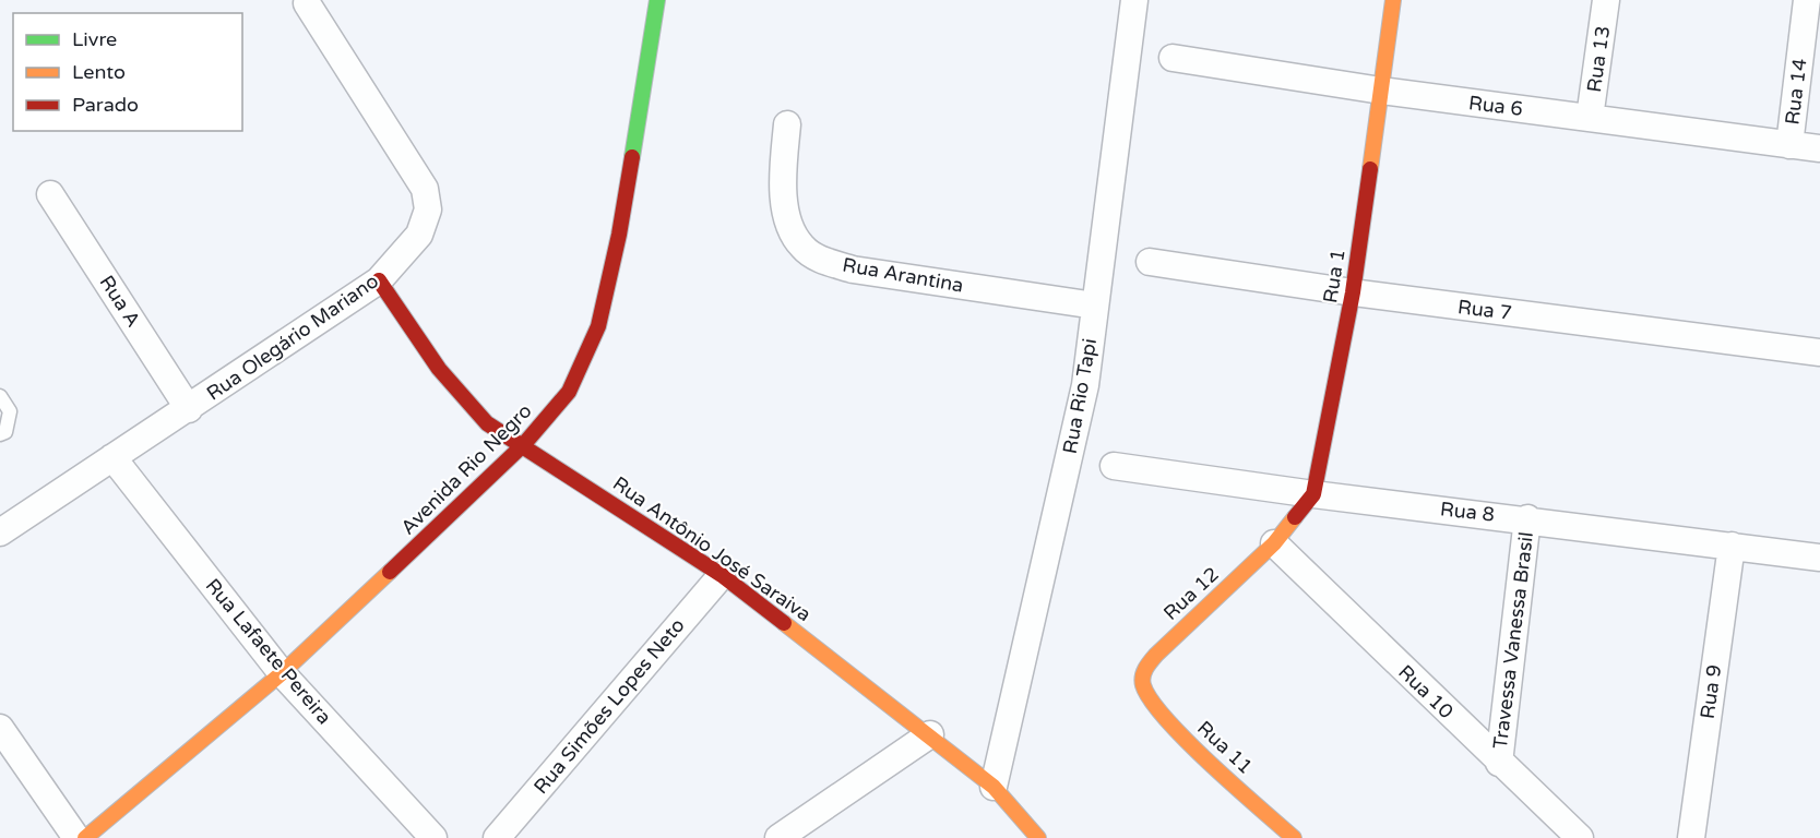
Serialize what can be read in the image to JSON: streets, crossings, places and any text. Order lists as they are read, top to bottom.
{
  "streets": {
    "street": [
      "Rua 13",
      "Rua 14",
      "Rua 6",
      "Rua Arantina",
      "Rua 1",
      "Rua A",
      "Rua 7",
      "Rua Olegário Mariano",
      "Rua Rio Tapi",
      "Avenida Rio Negro",
      "Rua 8",
      "Rua Antônio José Saraiva",
      "Rua 12",
      "Travessa Vanessa Brasil",
      "Rua Lafaete Pereira",
      "Rua 10",
      "Rua 9",
      "Rua Simões Lopes Neto",
      "Rua 11"
    ]
  },
  "crossings": [
    ["Rua 13", "Rua 6"],
    ["Rua 14", "Rua 6"],
    ["Rua 6", "Rua 1"],
    ["Rua Arantina", "Rua Rio Tapi"],
    ["Rua 1", "Rua 7"],
    ["Rua 1", "Rua 8"],
    ["Rua 1", "Rua 12"],
    ["Rua 1", "Rua 10"],
    ["Rua A", "Rua Olegário Mariano"],
    ["Rua Olegário Mariano", "Rua Antônio José Saraiva"],
    ["Rua Olegário Mariano", "Rua Lafaete Pereira"],
    ["Rua Rio Tapi", "Rua Antônio José Saraiva"],
    ["Avenida Rio Negro", "Rua Antônio José Saraiva"],
    ["Avenida Rio Negro", "Rua Lafaete Pereira"],
    ["Rua 8", "Travessa Vanessa Brasil"],
    ["Rua 8", "Rua 9"],
    ["Rua Antônio José Saraiva", "Rua Simões Lopes Neto"],
    ["Rua 12", "Rua 10"],
    ["Rua 12", "Rua 11"],
    ["Travessa Vanessa Brasil", "Rua 10"]
  ],
  "legend": ["Livre", "Lento", "Parado"]
}
